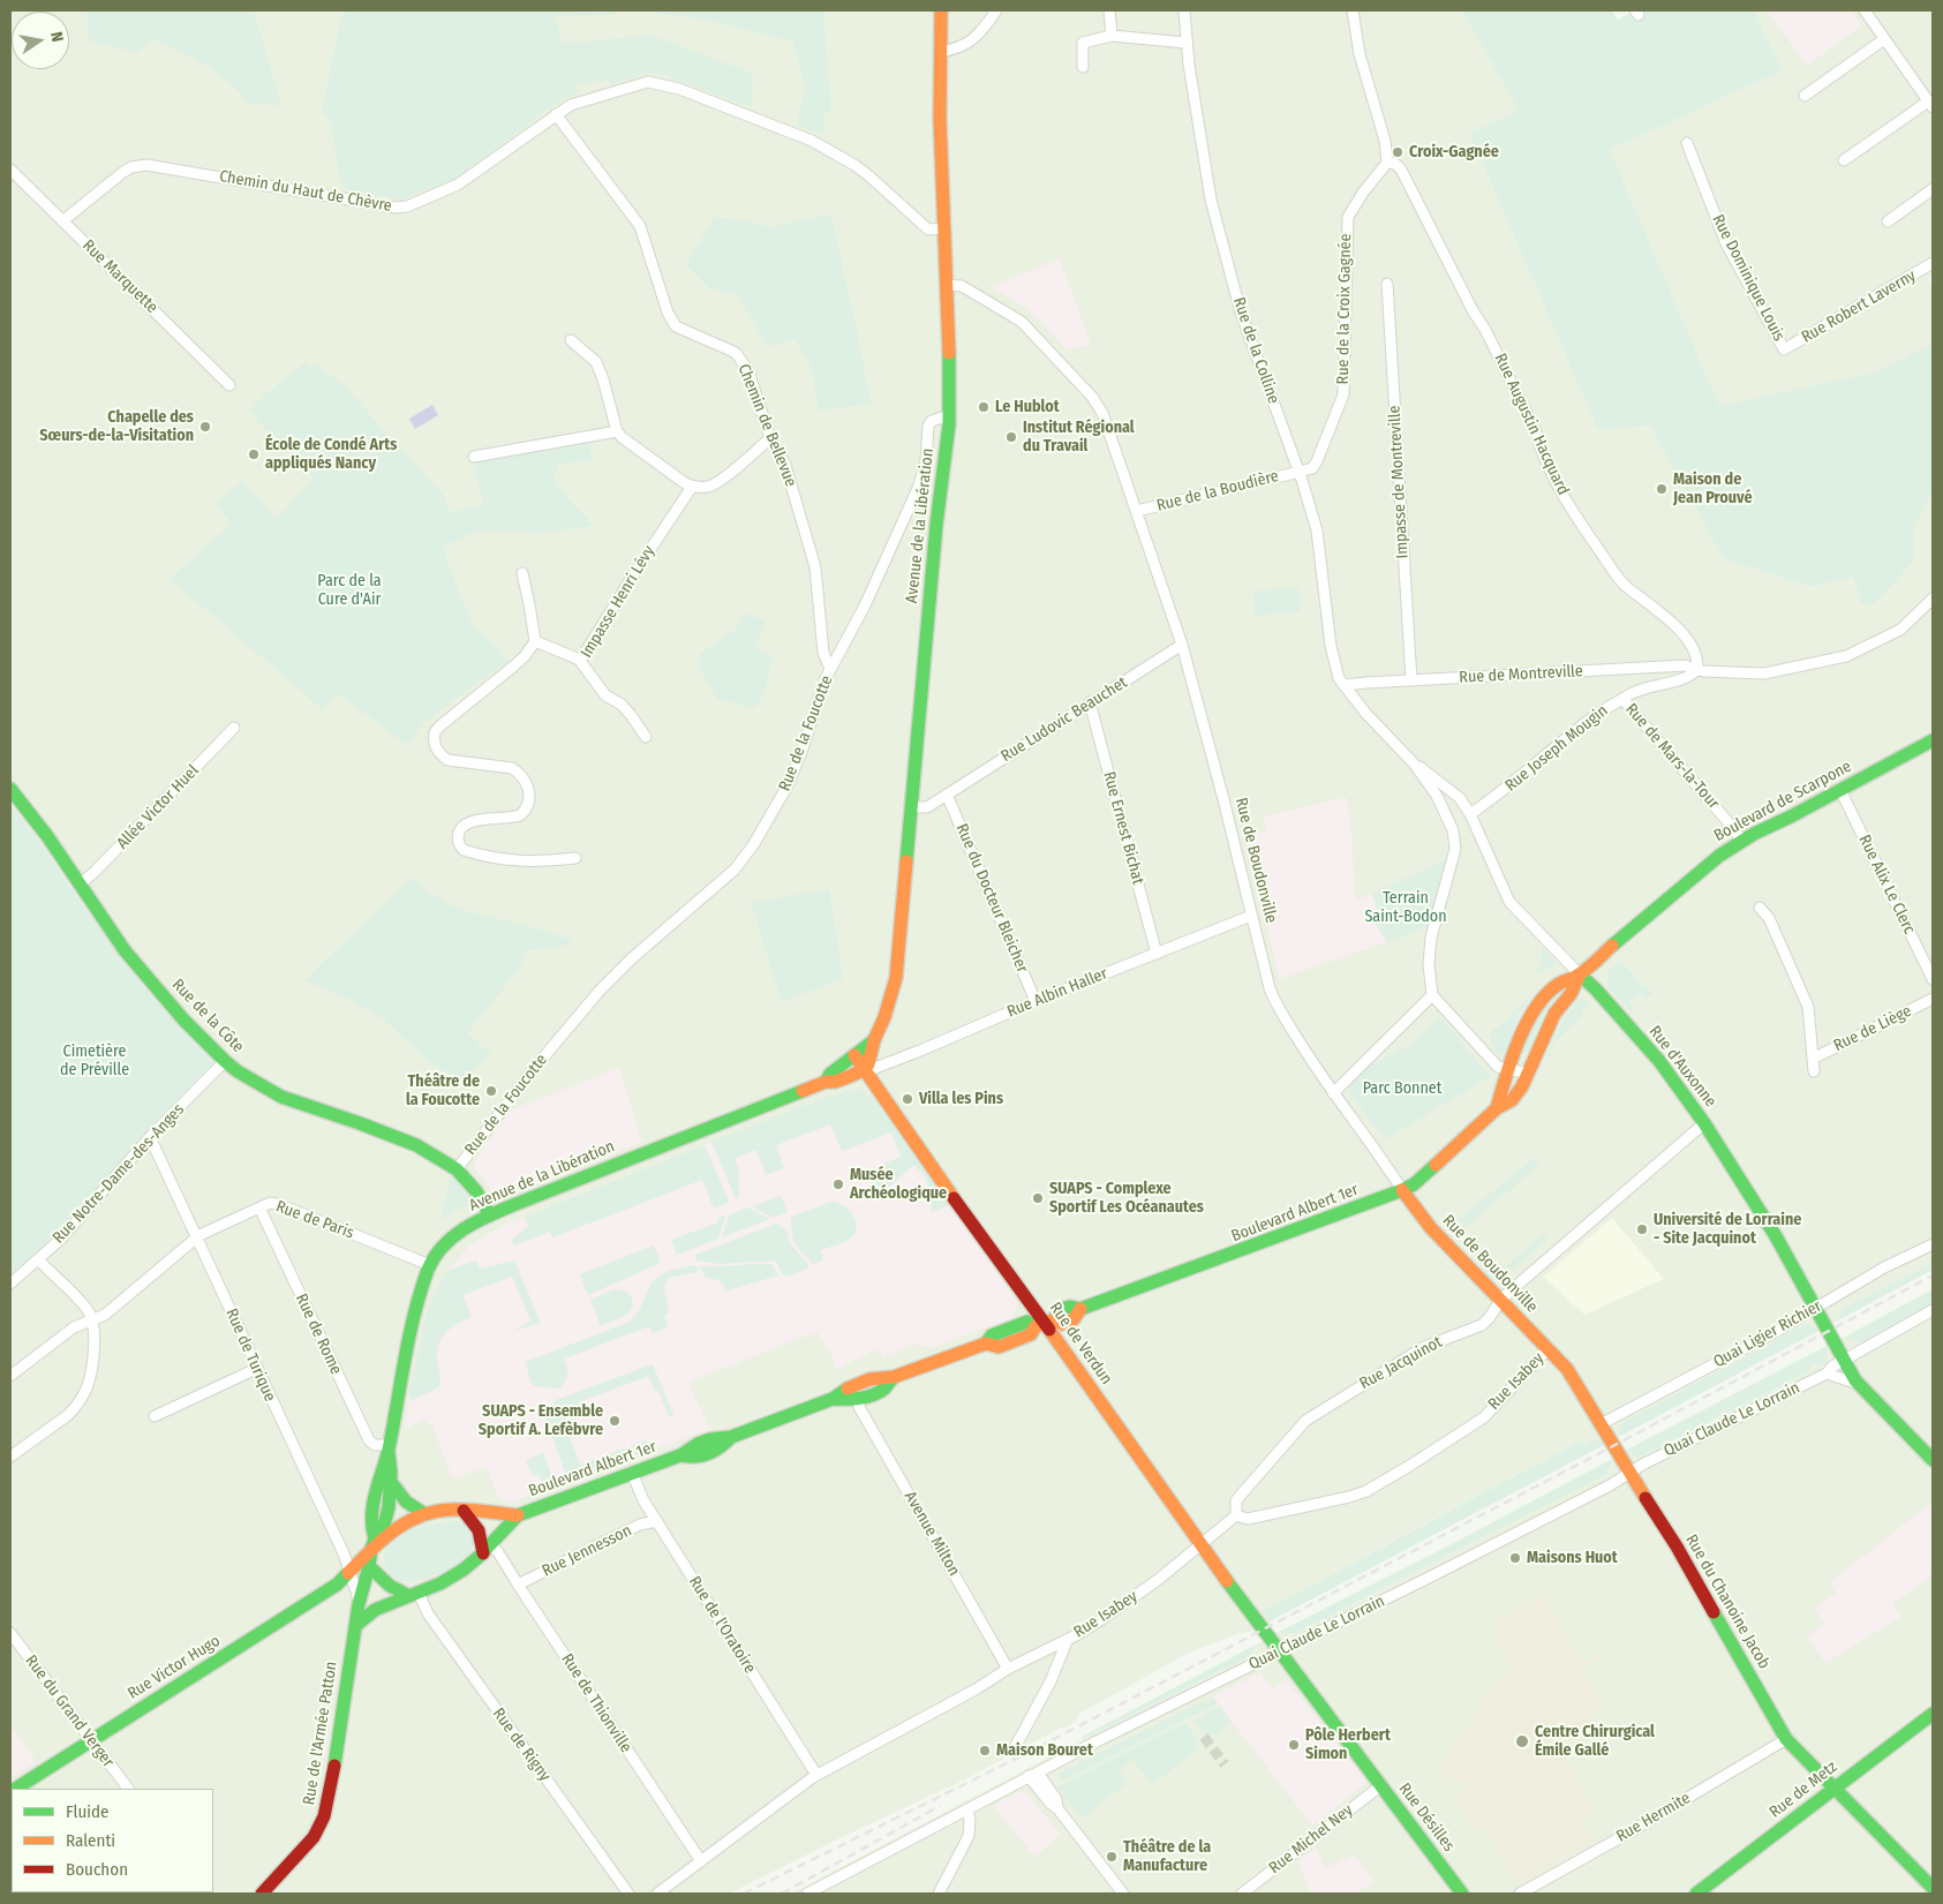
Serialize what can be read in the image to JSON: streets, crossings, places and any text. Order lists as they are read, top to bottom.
{
  "streets": {
    "main road": [
      "Avenue de la Libération",
      "Boulevard de Scarpone",
      "Rue de Boudonville",
      "Rue de la Côte",
      "Rue d'Auxonne",
      "Boulevard Albert 1er",
      "Rue de Verdun",
      "Rue du Chanoine Jacob",
      "Rue Victor Hugo",
      "Rue de l'Armée Patton",
      "Rue de Metz",
      "Rue Désilles"
    ],
    "street": [
      "Chemin du Haut de Chèvre",
      "Rue Marquette",
      "Rue Dominique Louis",
      "Rue Robert Laverny",
      "Rue de la Croix Gagnée",
      "Rue de la Colline",
      "Rue Augustin Hacquard",
      "Chemin de Bellevue",
      "Impasse de Montreville",
      "Rue de la Boudière",
      "Impasse Henri Lévy",
      "Rue de Montreville",
      "Rue Ludovic Beauchet",
      "Rue de la Foucotte",
      "Rue Joseph Mougin",
      "Rue de Mars-la-Tour",
      "Allée Victor Huel",
      "Rue Ernest Bichat",
      "Rue Alix Le Clerc",
      "Rue du Docteur Bleicher",
      "Rue Albin Haller",
      "Rue de Liège",
      "Rue Notre-Dame-des-Anges",
      "Rue de Paris",
      "Rue de Rome",
      "Quai Ligier Richier",
      "Rue de Turique",
      "Rue Jacquinot",
      "Rue Isabey",
      "Quai Claude Le Lorrain",
      "Avenue Milton",
      "Rue Jennesson",
      "Rue de l'Oratoire",
      "Rue de Thionville",
      "Rue du Grand Verger",
      "Rue de Rigny",
      "Rue Hermite",
      "Rue Michel Ney"
    ]
  },
  "crossings": [
    ["Chemin du Haut de Chèvre", "Rue Marquette"],
    ["Chemin du Haut de Chèvre", "Chemin de Bellevue"],
    ["Chemin du Haut de Chèvre", "Avenue de la Libération"],
    ["Rue Dominique Louis", "Rue Robert Laverny"],
    ["Rue de la Croix Gagnée", "Rue de la Colline"],
    ["Rue de la Croix Gagnée", "Rue Augustin Hacquard"],
    ["Rue de la Croix Gagnée", "Rue de la Boudière"],
    ["Rue de la Colline", "Rue de la Boudière"],
    ["Rue de la Colline", "Rue de Montreville"],
    ["Rue Augustin Hacquard", "Rue de Montreville"],
    ["Rue Augustin Hacquard", "Rue Joseph Mougin"],
    ["Chemin de Bellevue", "Rue de la Foucotte"],
    ["Impasse de Montreville", "Rue de Montreville"],
    ["Rue de la Boudière", "Rue de Boudonville"],
    ["Avenue de la Libération", "Rue Ludovic Beauchet"],
    ["Avenue de la Libération", "Rue de la Foucotte"],
    ["Avenue de la Libération", "Rue de Boudonville"],
    ["Avenue de la Libération", "Rue Albin Haller"],
    ["Avenue de la Libération", "Rue de la Côte"],
    ["Avenue de la Libération", "Boulevard Albert 1er"],
    ["Avenue de la Libération", "Rue de Paris"],
    ["Avenue de la Libération", "Rue de Rome"],
    ["Avenue de la Libération", "Rue de Verdun"],
    ["Avenue de la Libération", "Rue Victor Hugo"],
    ["Avenue de la Libération", "Rue de Thionville"],
    ["Avenue de la Libération", "Rue de l'Armée Patton"],
    ["Avenue de la Libération", "Rue de Rigny"],
    ["Rue de Montreville", "Rue Joseph Mougin"],
    ["Rue Ludovic Beauchet", "Rue Ernest Bichat"],
    ["Rue Ludovic Beauchet", "Rue de Boudonville"],
    ["Rue Ludovic Beauchet", "Rue du Docteur Bleicher"],
    ["Rue de la Foucotte", "Rue de la Côte"],
    ["Rue Joseph Mougin", "Rue de Mars-la-Tour"],
    ["Rue Joseph Mougin", "Rue d'Auxonne"],
    ["Rue de Mars-la-Tour", "Boulevard de Scarpone"],
    ["Boulevard de Scarpone", "Rue Alix Le Clerc"],
    ["Boulevard de Scarpone", "Rue d'Auxonne"],
    ["Boulevard de Scarpone", "Boulevard Albert 1er"],
    ["Allée Victor Huel", "Rue de la Côte"],
    ["Rue Ernest Bichat", "Rue Albin Haller"],
    ["Rue de Boudonville", "Rue Albin Haller"],
    ["Rue de Boudonville", "Boulevard Albert 1er"],
    ["Rue de Boudonville", "Quai Ligier Richier"],
    ["Rue de Boudonville", "Rue Jacquinot"],
    ["Rue de Boudonville", "Rue Isabey"],
    ["Rue de Boudonville", "Rue du Chanoine Jacob"],
    ["Rue du Docteur Bleicher", "Rue Albin Haller"],
    ["Rue Albin Haller", "Rue de Verdun"],
    ["Rue de la Côte", "Rue Notre-Dame-des-Anges"],
    ["Rue d'Auxonne", "Boulevard Albert 1er"],
    ["Rue d'Auxonne", "Quai Ligier Richier"],
    ["Rue d'Auxonne", "Rue Jacquinot"],
    ["Rue d'Auxonne", "Quai Claude Le Lorrain"],
    ["Rue Notre-Dame-des-Anges", "Rue de Turique"],
    ["Boulevard Albert 1er", "Rue de Verdun"],
    ["Boulevard Albert 1er", "Avenue Milton"],
    ["Boulevard Albert 1er", "Rue de l'Oratoire"],
    ["Boulevard Albert 1er", "Rue Victor Hugo"],
    ["Boulevard Albert 1er", "Rue de Thionville"],
    ["Boulevard Albert 1er", "Rue de l'Armée Patton"],
    ["Boulevard Albert 1er", "Rue de Rigny"],
    ["Rue de Paris", "Rue de Rome"],
    ["Rue de Paris", "Rue de Turique"],
    ["Quai Ligier Richier", "Rue du Chanoine Jacob"],
    ["Rue de Verdun", "Rue Isabey"],
    ["Rue de Verdun", "Quai Claude Le Lorrain"],
    ["Rue de Verdun", "Rue Désilles"],
    ["Rue de Turique", "Rue Victor Hugo"],
    ["Rue Jacquinot", "Rue Isabey"],
    ["Rue Isabey", "Avenue Milton"],
    ["Rue Isabey", "Rue de l'Oratoire"],
    ["Rue Isabey", "Rue de Thionville"],
    ["Quai Claude Le Lorrain", "Rue du Chanoine Jacob"],
    ["Quai Claude Le Lorrain", "Rue Désilles"],
    ["Rue Jennesson", "Rue de l'Oratoire"],
    ["Rue Jennesson", "Rue de Thionville"],
    ["Rue du Chanoine Jacob", "Rue de Metz"],
    ["Rue du Chanoine Jacob", "Rue Hermite"],
    ["Rue Victor Hugo", "Rue de Thionville"],
    ["Rue Victor Hugo", "Rue du Grand Verger"],
    ["Rue Victor Hugo", "Rue de l'Armée Patton"],
    ["Rue Victor Hugo", "Rue de Rigny"],
    ["Rue de Thionville", "Rue de l'Armée Patton"],
    ["Rue de Thionville", "Rue de Rigny"],
    ["Rue de l'Armée Patton", "Rue de Rigny"],
    ["Rue Désilles", "Rue Michel Ney"]
  ],
  "parks": [
    "Parc de la Cure d'Air",
    "Terrain Saint-Bodon",
    "Cimetière de Préville",
    "Parc Bonnet"
  ],
  "places": [
    "Croix-Gagnée",
    "Le Hublot",
    "Chapelle des Sœurs-de-la-Visitation",
    "Institut Régional du Travail",
    "École de Condé Arts appliqués Nancy",
    "Maison de Jean Prouvé",
    "Théâtre de la Foucotte",
    "Villa les Pins",
    "Musée Archéologique",
    "SUAPS - Complexe Sportif Les Océanautes",
    "Université de Lorraine - Site Jacquinot",
    "SUAPS - Ensemble Sportif A. Lefèbvre",
    "Maisons Huot",
    "Centre Chirurgical Émile Gallé",
    "Pôle Herbert Simon",
    "Maison Bouret",
    "Théâtre de la Manufacture"
  ],
  "legend": ["Fluide", "Ralenti", "Bouchon"],
  "north": "right"
}
